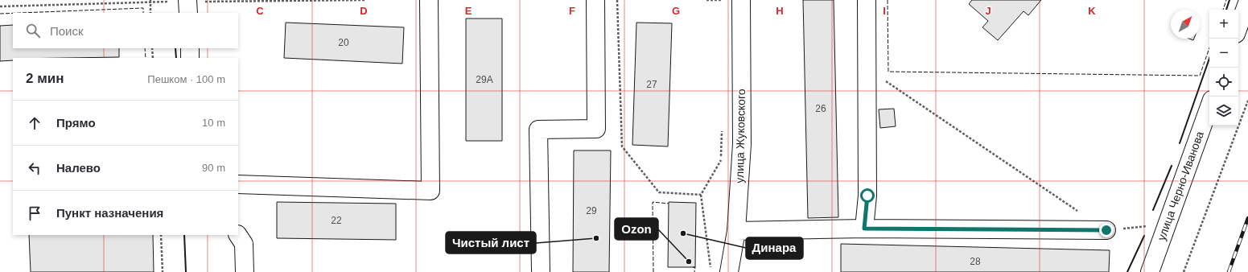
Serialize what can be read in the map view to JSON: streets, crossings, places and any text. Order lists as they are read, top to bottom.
{
  "streets": {
    "street": ["улица Жуковского", "улица Черно-Иванова"]
  },
  "places": ["Динара", "Чистый лист", "Ozon"],
  "house_numbers": [
    "20",
    "29А",
    "27",
    "26",
    "29",
    "22",
    "28"
  ],
  "north": "top right",
  "page": {
    "map_buttons": ["+", "−"],
    "search": "Поиск",
    "heading": ["2 мин", "Пешком · 100 m"],
    "list": [
      ["Прямо", "10 m"],
      ["Налево", "90 m"],
      "Пункт назначения"
    ]
  },
  "grid": {
    "columns": [
      "C",
      "D",
      "E",
      "F",
      "G",
      "H",
      "I",
      "J",
      "K"
    ]
  }
}
